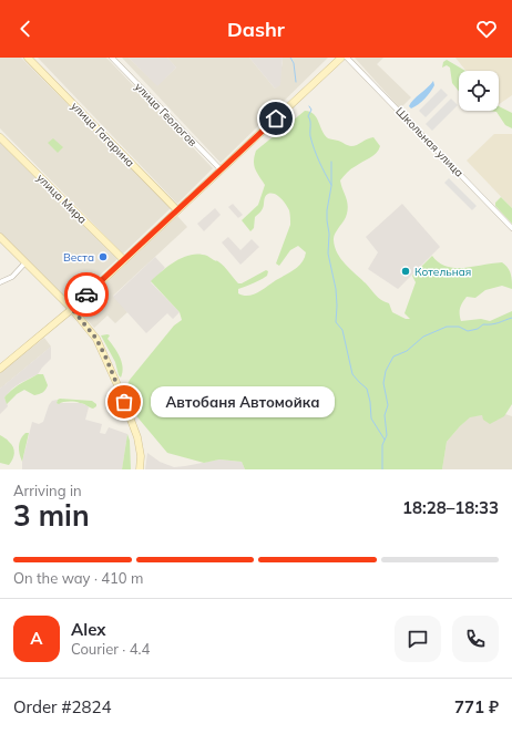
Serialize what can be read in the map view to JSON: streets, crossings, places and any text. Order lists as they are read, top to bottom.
{
  "streets": {
    "street": [
      "улица Геологов",
      "улица Гагарина",
      "Школьная улица",
      "улица Мира"
    ]
  },
  "places": ["Веста", "Котельная", "Автобаня Автомойка"],
  "page": {
    "header": "Dashr",
    "bubble": "Автобаня Автомойка",
    "heading": ["3 min", "Arriving in", "18:28–18:33"],
    "panel": [
      "Alex",
      "Courier · 4.4",
      "Order #2824",
      "771 ₽"
    ],
    "bar": "On the way · 410 m",
    "round": "A"
  }
}
